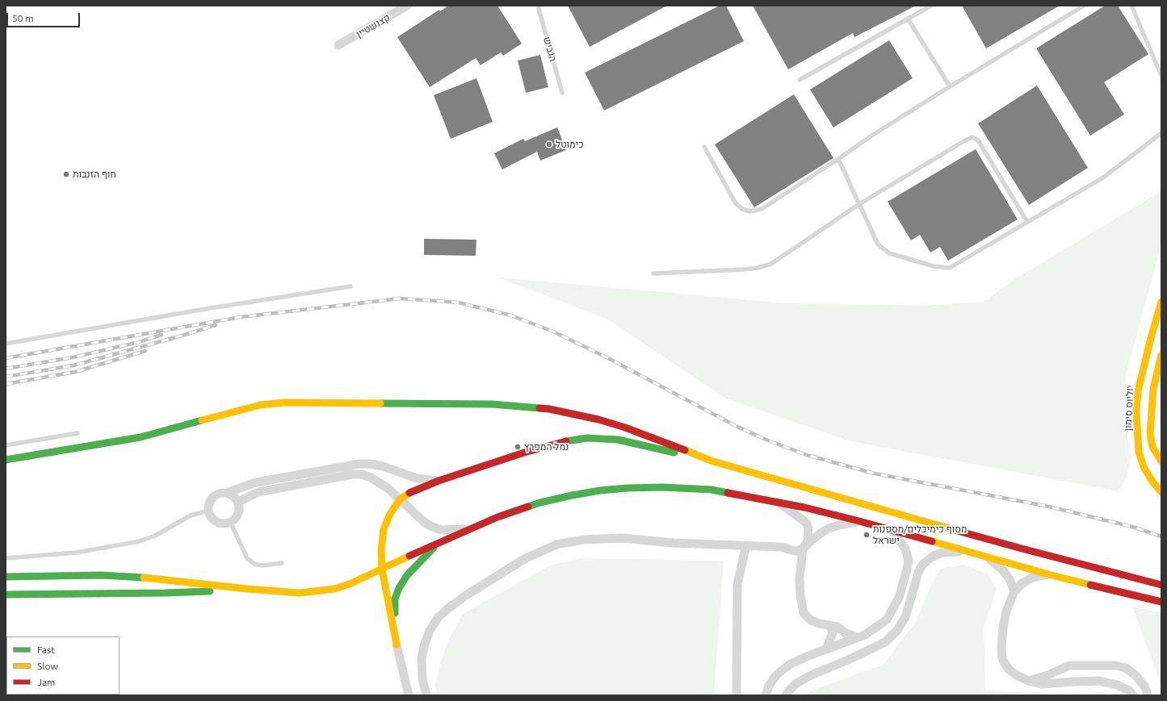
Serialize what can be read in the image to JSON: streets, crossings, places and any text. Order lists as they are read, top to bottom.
{
  "streets": {
    "street": ["קצנשטיין", "יוליוס סימון"],
    "lane": ["הגביש"]
  },
  "places": [
    "כימוטל",
    "חוף הזנבות",
    "נמל המפרץ",
    "מסוף כימיכלים/מספנות ישראל"
  ],
  "legend": ["Fast", "Slow", "Jam"],
  "scale_bar": "50 m"
}
